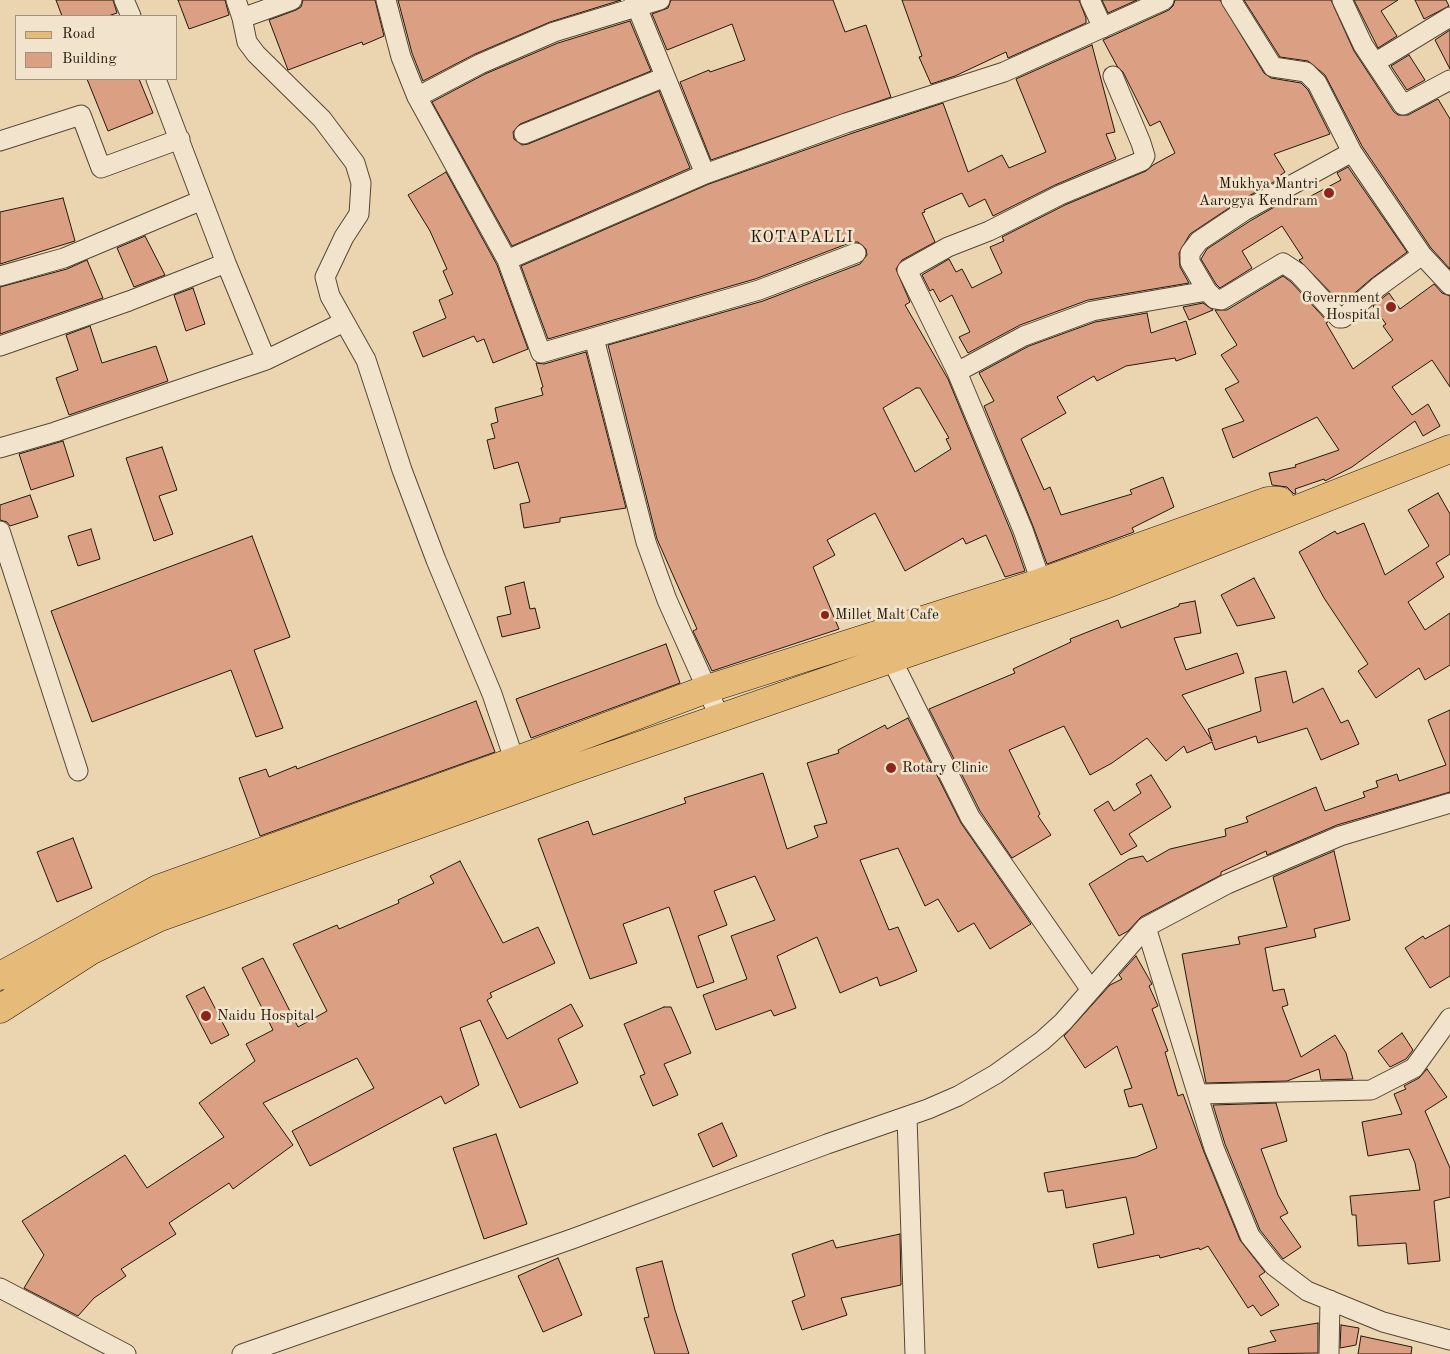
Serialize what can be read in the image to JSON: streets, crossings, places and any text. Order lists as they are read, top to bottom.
{
  "districts": ["KOTAPALLI"],
  "places": [
    "Mukhya Mantri Aarogya Kendram",
    "Government Hospital",
    "Millet Malt Cafe",
    "Rotary Clinic",
    "Naidu Hospital"
  ],
  "legend": ["Road", "Building"]
}
